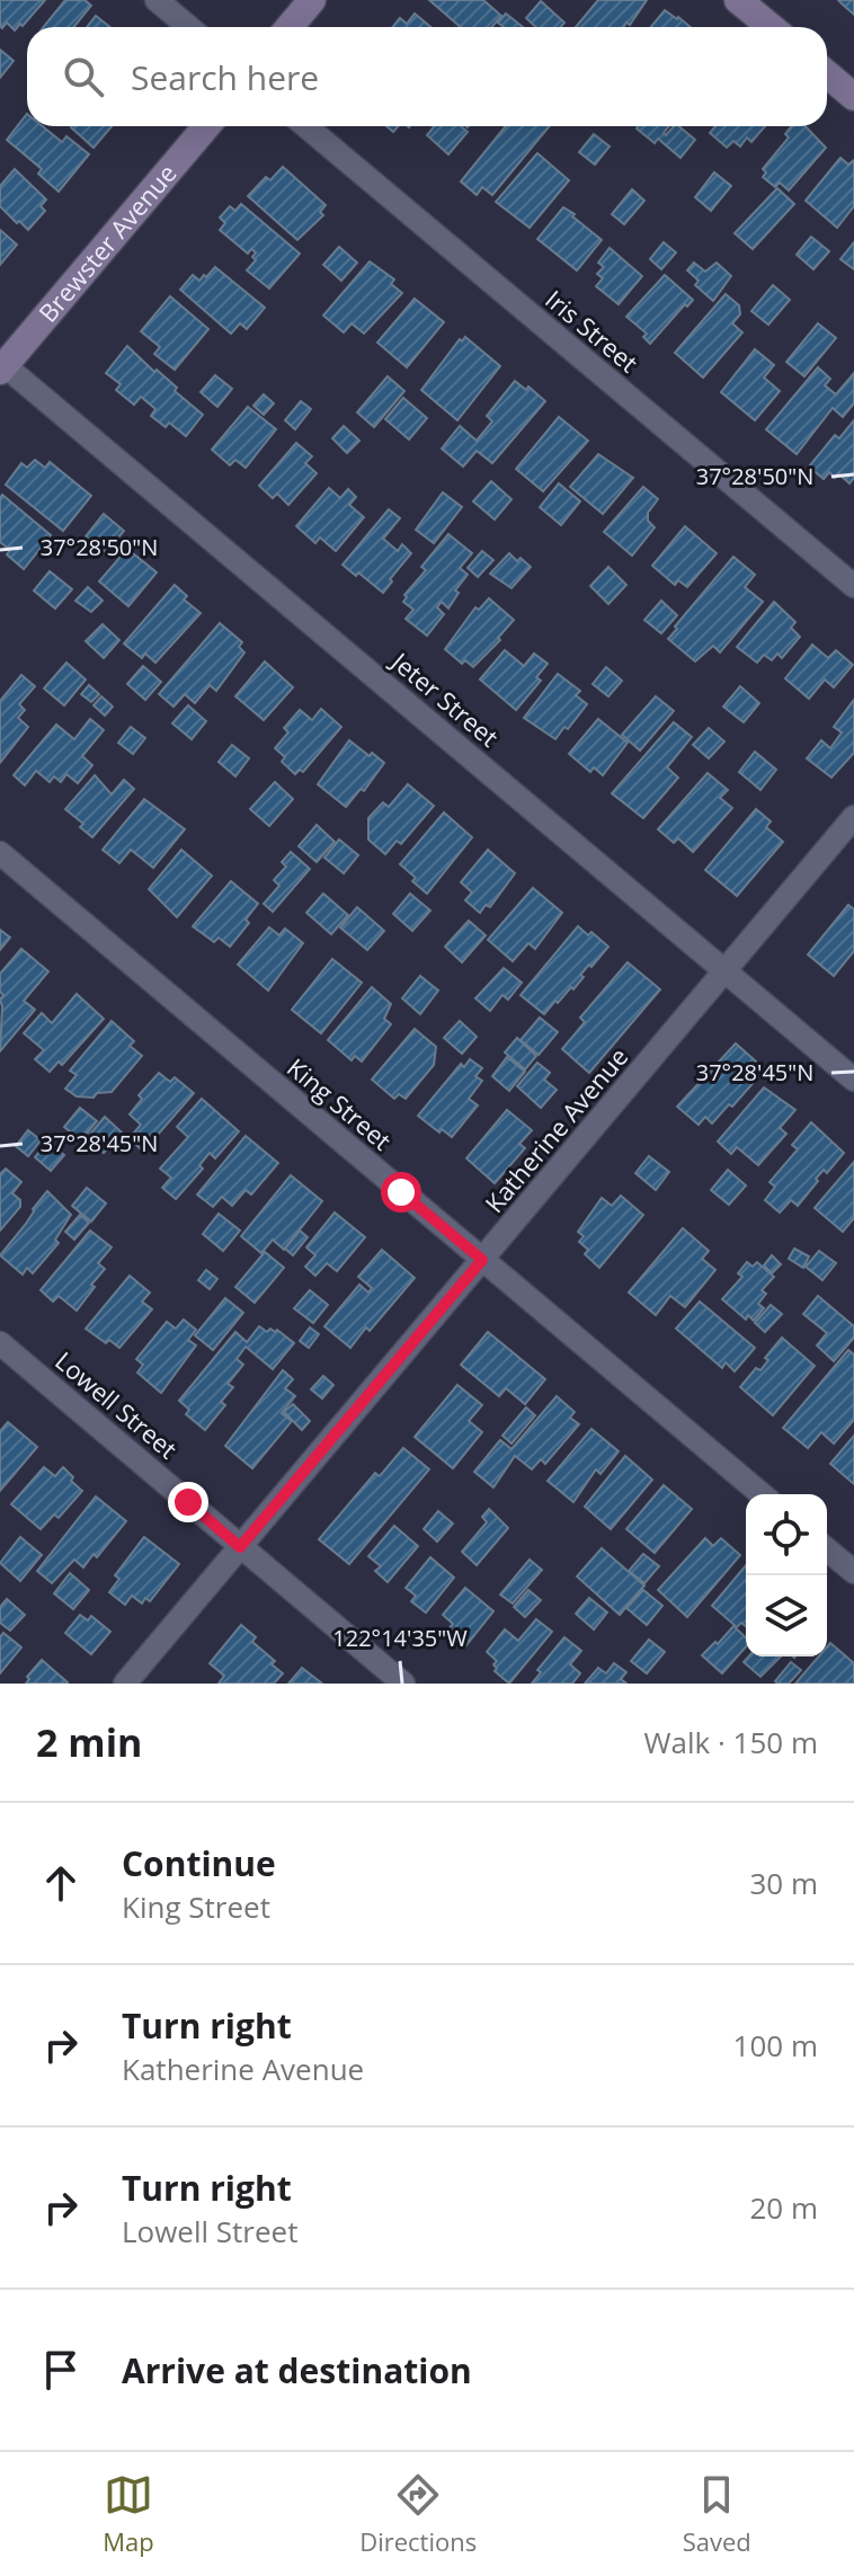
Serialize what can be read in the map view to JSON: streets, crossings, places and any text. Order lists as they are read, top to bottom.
{
  "streets": {
    "street": [
      "Brewster Avenue",
      "Iris Street",
      "Jeter Street",
      "King Street",
      "Katherine Avenue",
      "Lowell Street"
    ]
  },
  "crossings": [
    ["Brewster Avenue", "Jeter Street"],
    ["Jeter Street", "Katherine Avenue"],
    ["King Street", "Katherine Avenue"],
    ["Katherine Avenue", "Lowell Street"]
  ],
  "page": {
    "search": "Search here",
    "heading": ["2 min", "Walk · 150 m"],
    "list": [
      ["Continue", "King Street", "30 m"],
      ["Turn right", "Katherine Avenue", "100 m"],
      ["Turn right", "Lowell Street", "20 m"],
      "Arrive at destination"
    ],
    "nav": ["Map", "Directions", "Saved"]
  },
  "coordinates": ["37°28'50\"N", "37°28'45\"N", "122°14'35\"W"]
}
